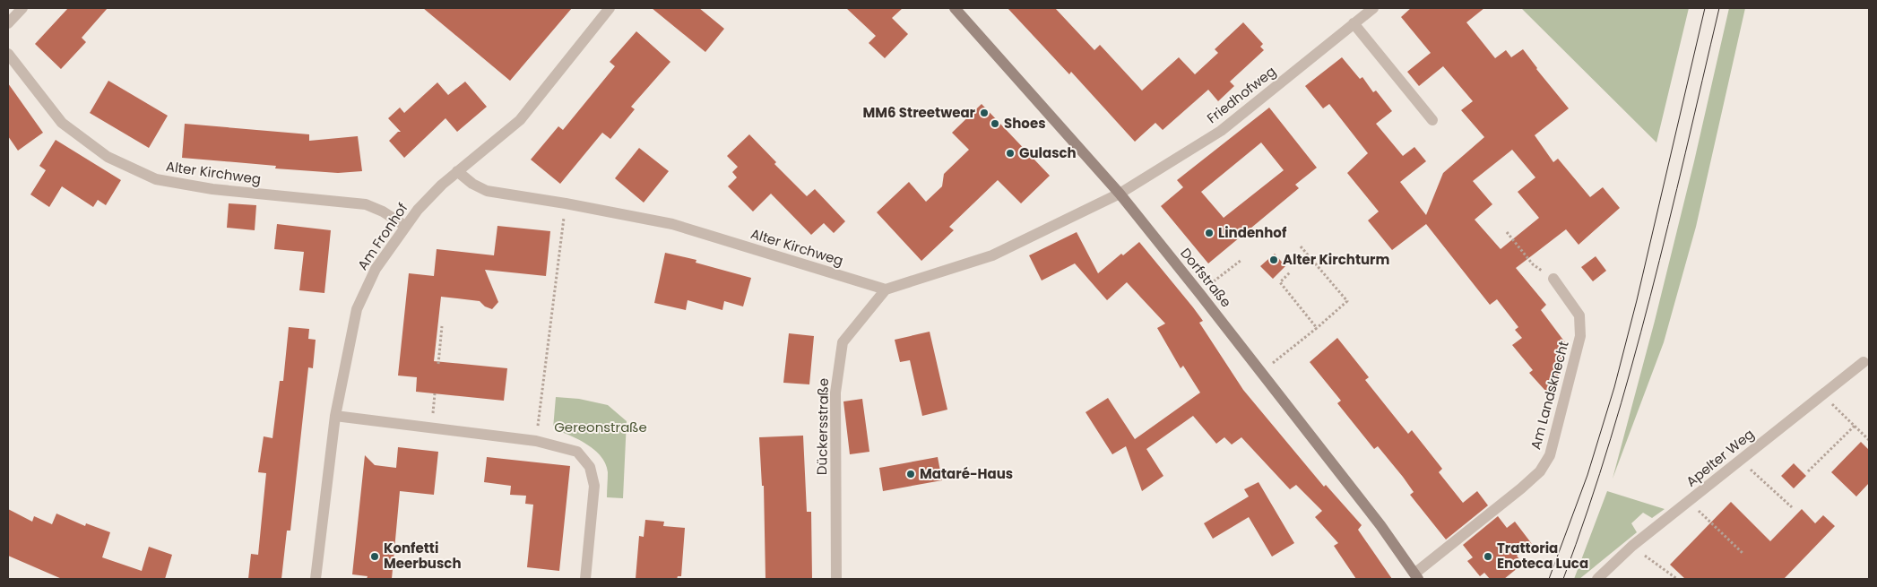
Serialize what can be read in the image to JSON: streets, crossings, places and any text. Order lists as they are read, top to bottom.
{
  "streets": {
    "main road": ["Dorfstraße"],
    "street": [
      "Friedhofweg",
      "Alter Kirchweg",
      "Am Fronhof",
      "Am Landsknecht",
      "Dückersstraße",
      "Apelter Weg"
    ]
  },
  "crossings": [
    ["Friedhofweg", "Dorfstraße"],
    ["Alter Kirchweg", "Am Fronhof"],
    ["Alter Kirchweg", "Dückersstraße"],
    ["Dorfstraße", "Am Landsknecht"]
  ],
  "parks": ["Gereonstraße"],
  "places": [
    "MM6 Streetwear",
    "Shoes",
    "Gulasch",
    "Lindenhof",
    "Alter Kirchturm",
    "Mataré-Haus",
    "Konfetti Meerbusch",
    "Trattoria Enoteca Luca"
  ]
}
